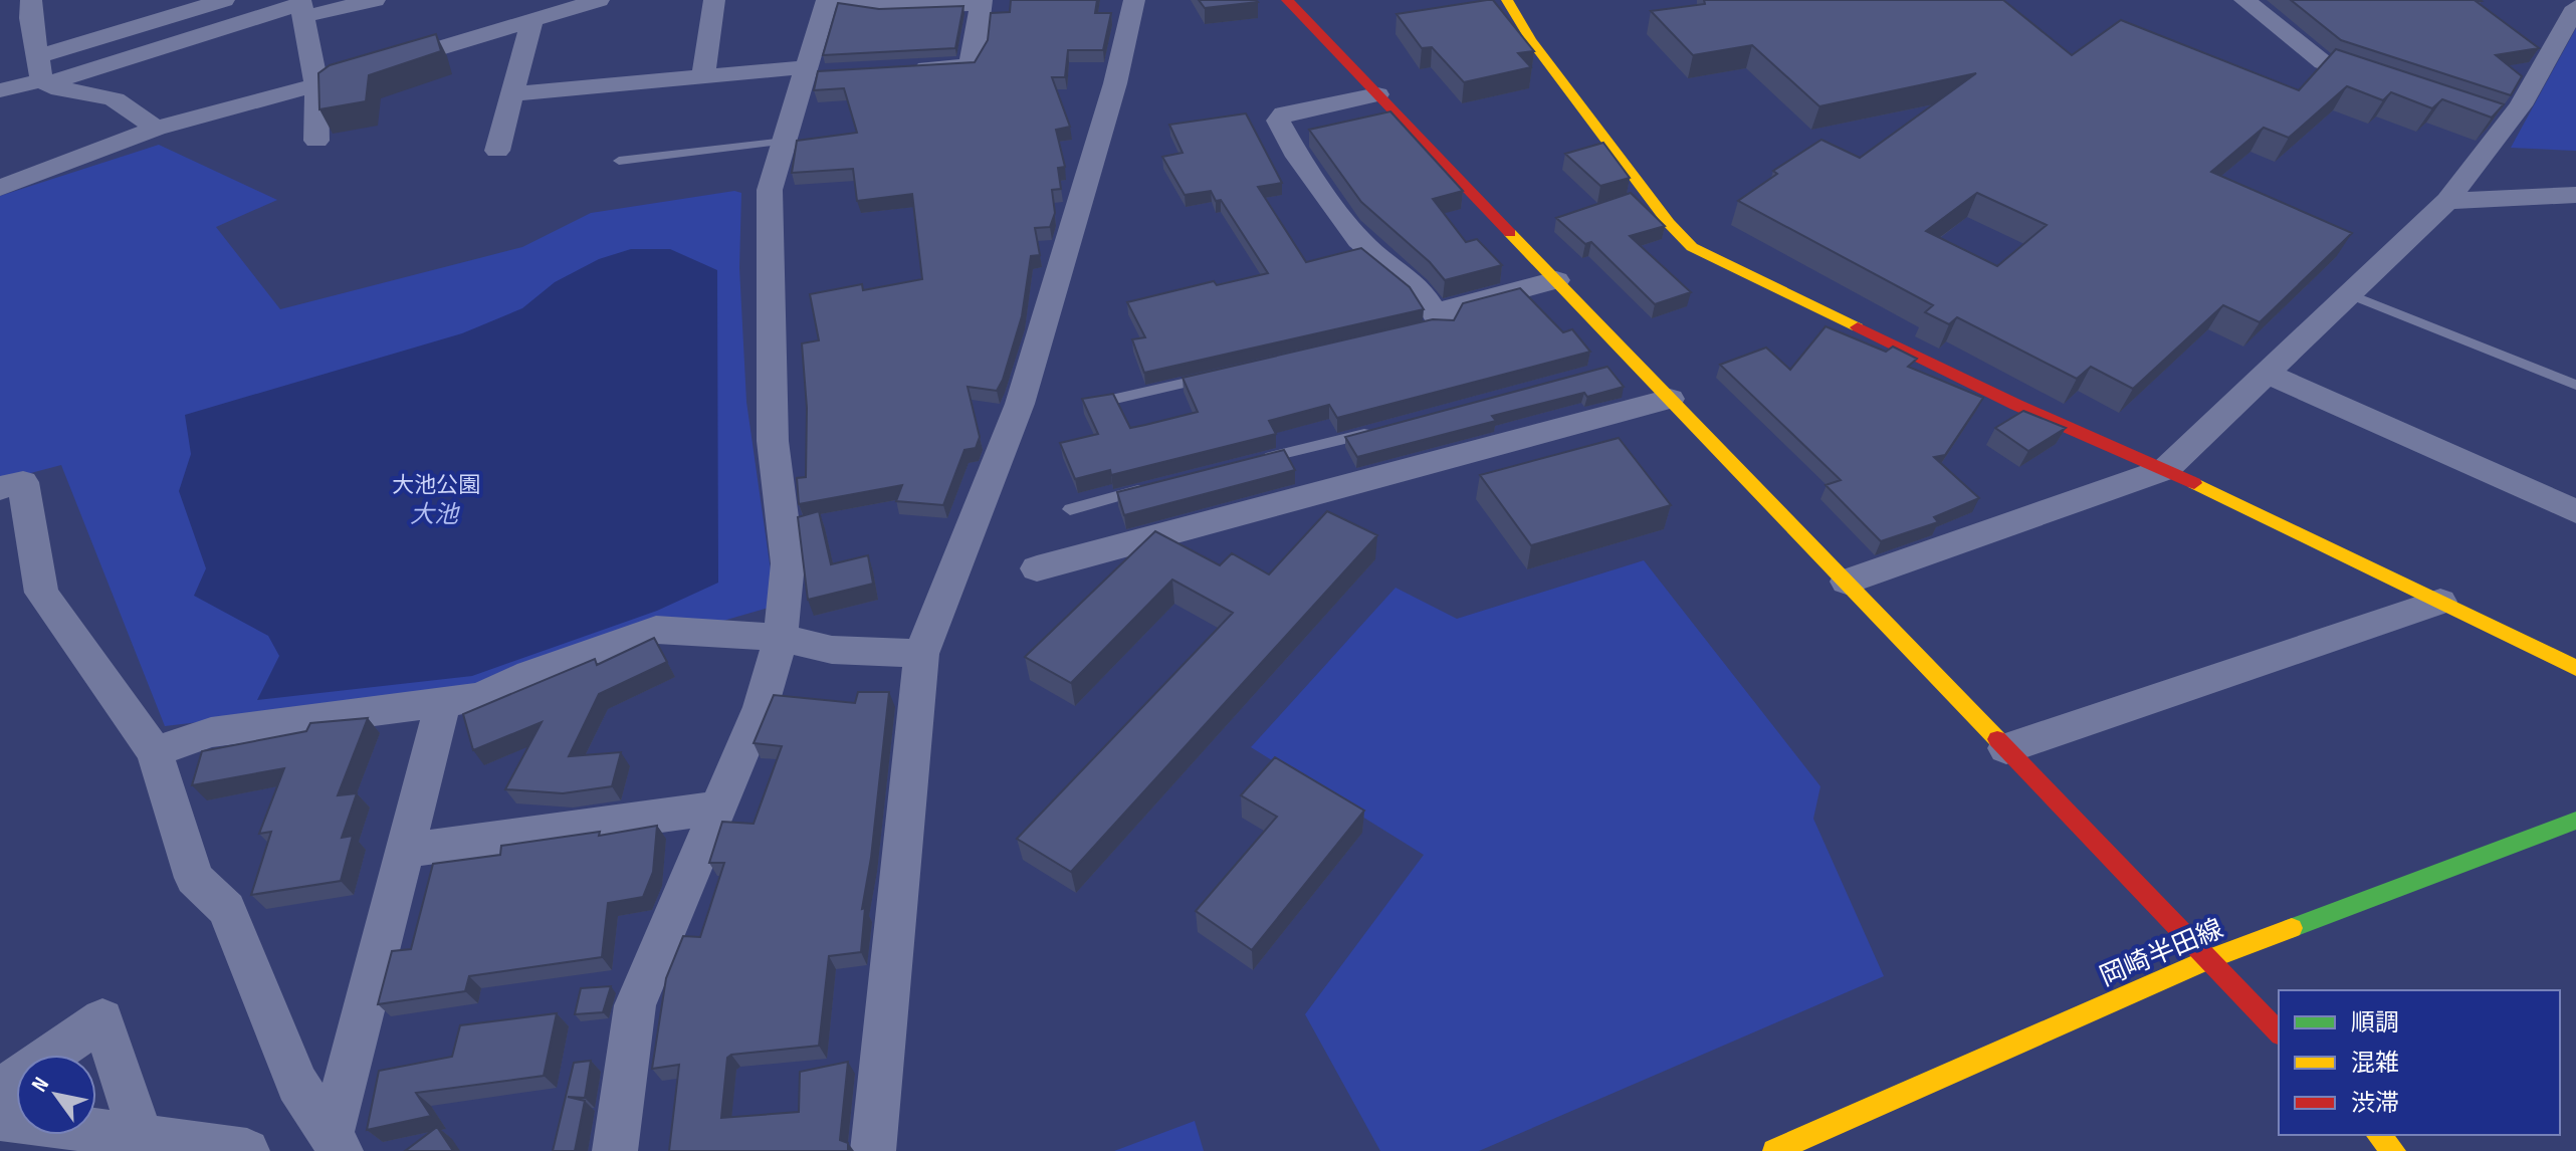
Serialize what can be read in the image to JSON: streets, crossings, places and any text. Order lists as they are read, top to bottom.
{
  "streets": {
    "street": ["岡崎半田線"]
  },
  "water": ["大池"],
  "parks": ["大池公園"],
  "legend": ["順調", "混雑", "渋滞"],
  "north": "top left"
}
